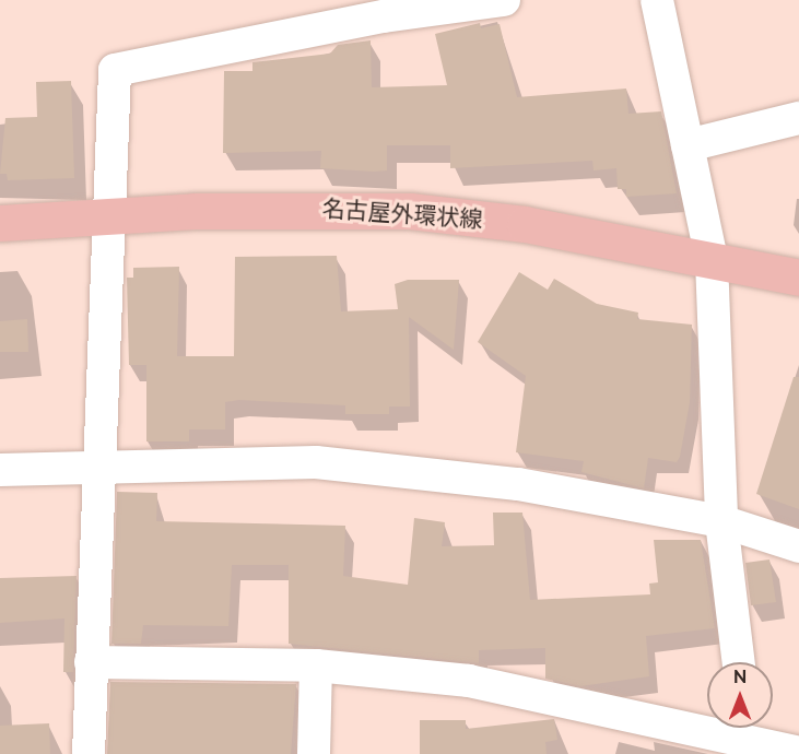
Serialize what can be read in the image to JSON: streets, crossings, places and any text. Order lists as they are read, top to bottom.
{
  "streets": {
    "main road": ["名古屋外環状線"]
  },
  "north": "top"
}
